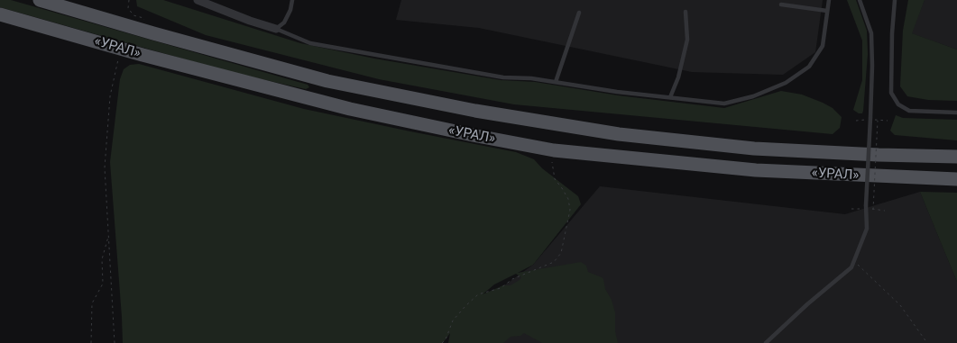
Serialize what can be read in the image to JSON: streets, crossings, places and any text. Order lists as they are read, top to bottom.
{
  "streets": {
    "main road": ["«УРАЛ»"]
  }
}
